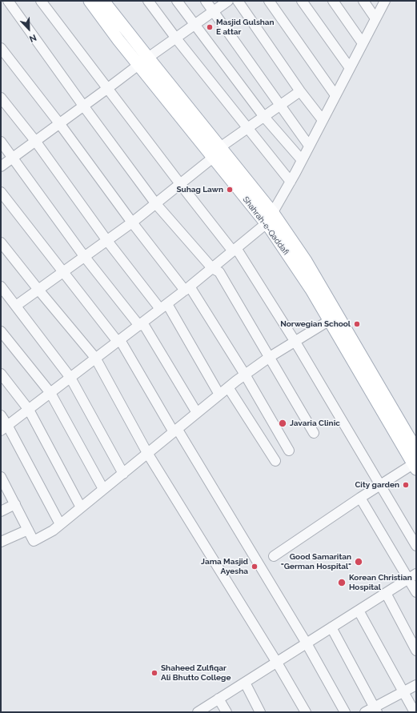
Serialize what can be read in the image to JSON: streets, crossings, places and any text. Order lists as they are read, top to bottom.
{
  "streets": {
    "main road": ["Shahrah-e-Qaddafi"]
  },
  "places": [
    "Masjid Gulshan E attar",
    "Suhag Lawn",
    "Norwegian School",
    "Javaria Clinic",
    "City garden",
    "Good Samaritan \"German Hospital\"",
    "Jama Masjid Ayesha",
    "Korean Christian Hospital",
    "Shaheed Zulfiqar Ali Bhutto College"
  ],
  "north": "bottom right"
}
